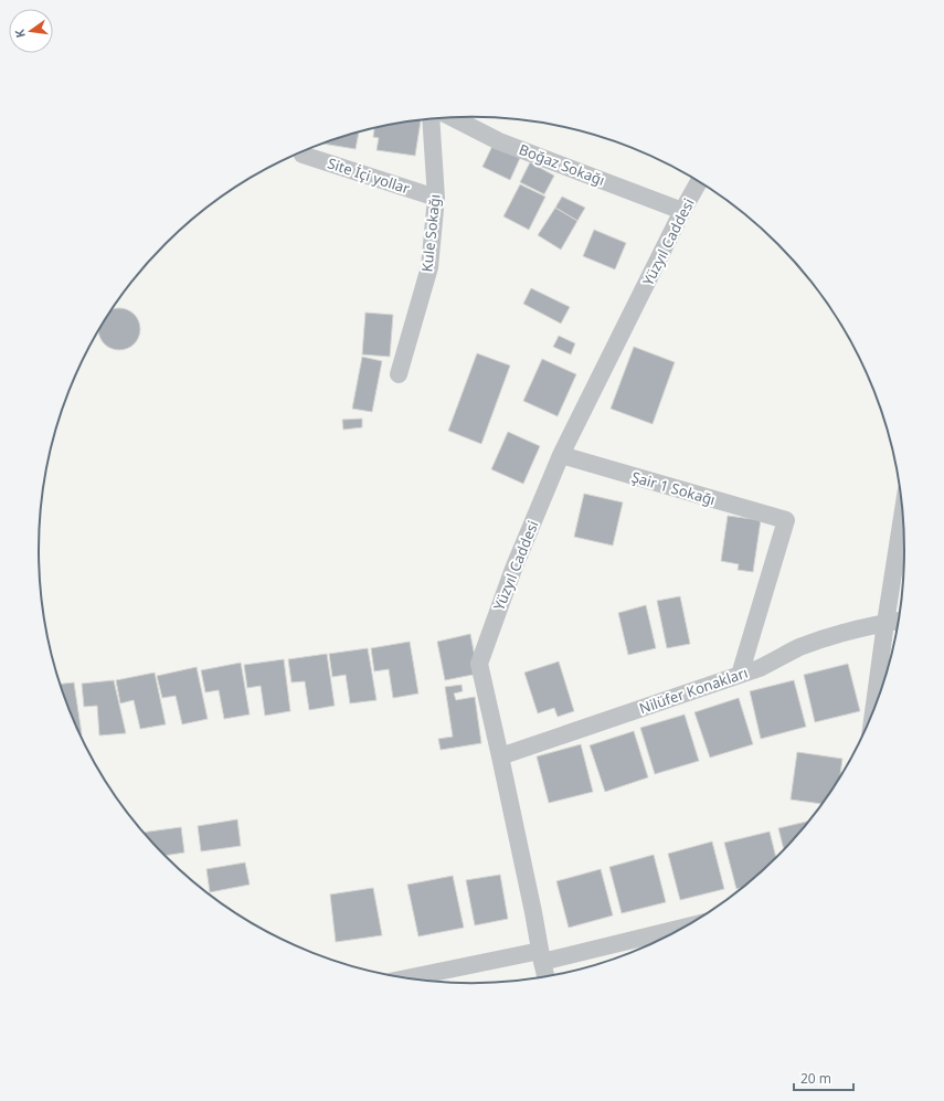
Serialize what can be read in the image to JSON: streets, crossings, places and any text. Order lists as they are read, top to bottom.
{
  "streets": {
    "street": [
      "Boğaz Sokağı",
      "Site İçi yollar",
      "Kule Sokağı",
      "Yüzyıl Caddesi",
      "Şair 1 Sokağı",
      "Nilüfer Konakları"
    ]
  },
  "crossings": [
    ["Boğaz Sokağı", "Yüzyıl Caddesi"],
    ["Site İçi yollar", "Kule Sokağı"],
    ["Yüzyıl Caddesi", "Şair 1 Sokağı"],
    ["Yüzyıl Caddesi", "Nilüfer Konakları"],
    ["Şair 1 Sokağı", "Nilüfer Konakları"]
  ],
  "scale_bar": "20 m",
  "north": "left"
}
